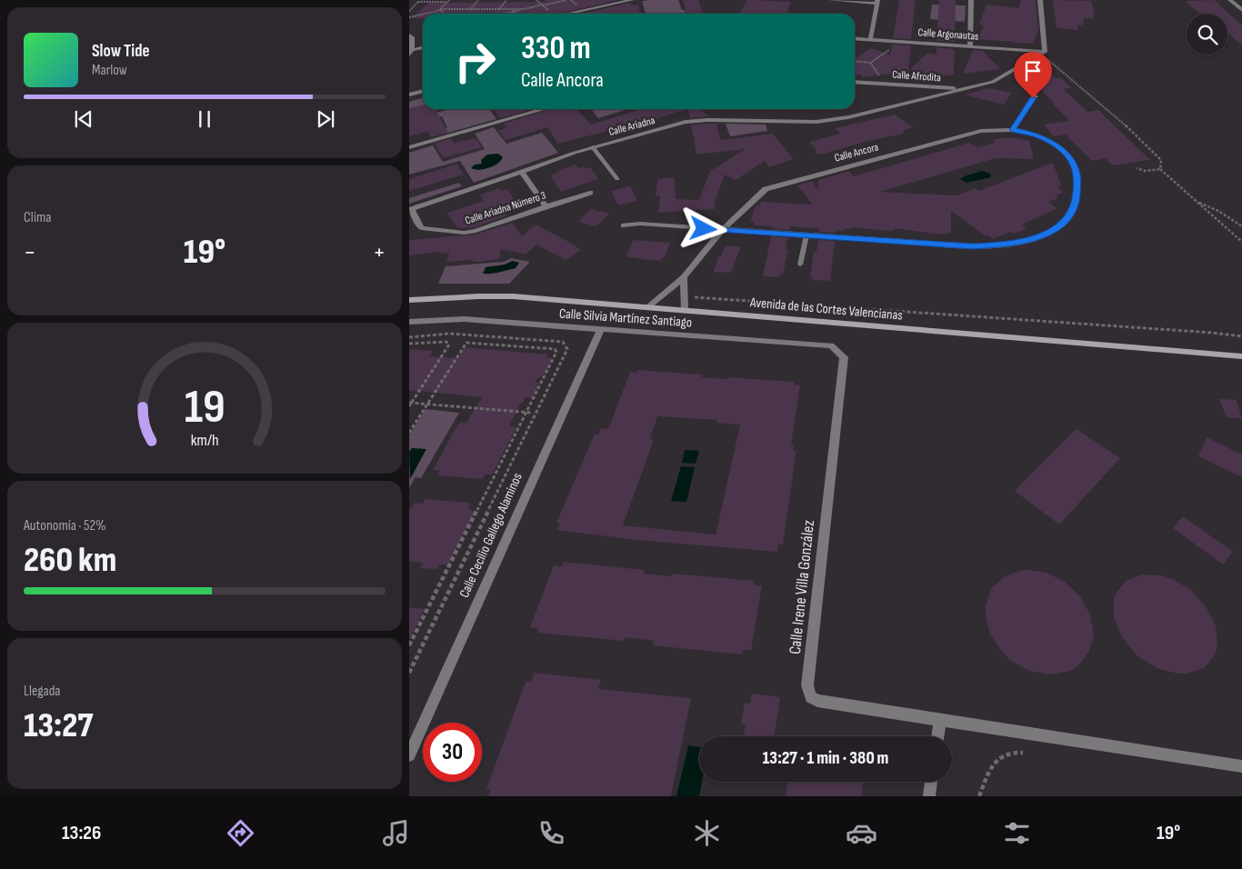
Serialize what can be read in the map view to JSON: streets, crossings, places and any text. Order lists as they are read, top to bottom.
{
  "streets": {
    "main road": ["Avenida de las Cortes Valencianas"],
    "street": [
      "Calle Argonautas",
      "Calle Afrodita",
      "Calle Ariadna",
      "Calle Ancora",
      "Calle Ariadna Número 3",
      "Calle Silvia Martínez Santiago",
      "Calle Cecilio Gallego Alaminos",
      "Calle Irene Villa González"
    ]
  },
  "crossings": [
    ["Calle Argonautas", "Calle Ariadna"],
    ["Calle Afrodita", "Calle Ariadna"],
    ["Calle Ariadna", "Calle Ariadna Número 3"],
    ["Calle Ancora", "Avenida de las Cortes Valencianas"],
    ["Calle Silvia Martínez Santiago", "Calle Cecilio Gallego Alaminos"],
    ["Calle Silvia Martínez Santiago", "Calle Irene Villa González"]
  ],
  "page": {
    "turn": ["330 m", "Calle Ancora"],
    "song": ["Slow Tide", "Marlow"],
    "tile": [
      "Clima",
      ["Autonomía · 52%", "260 km"],
      ["Llegada", "13:27"]
    ],
    "heat": ["−", "19°", "+"],
    "limit": "30",
    "trip": "13:27 · 1 min · 380 m",
    "tabs": ["13:26", "19°"],
    "gauge": ["19", "km/h"]
  }
}
